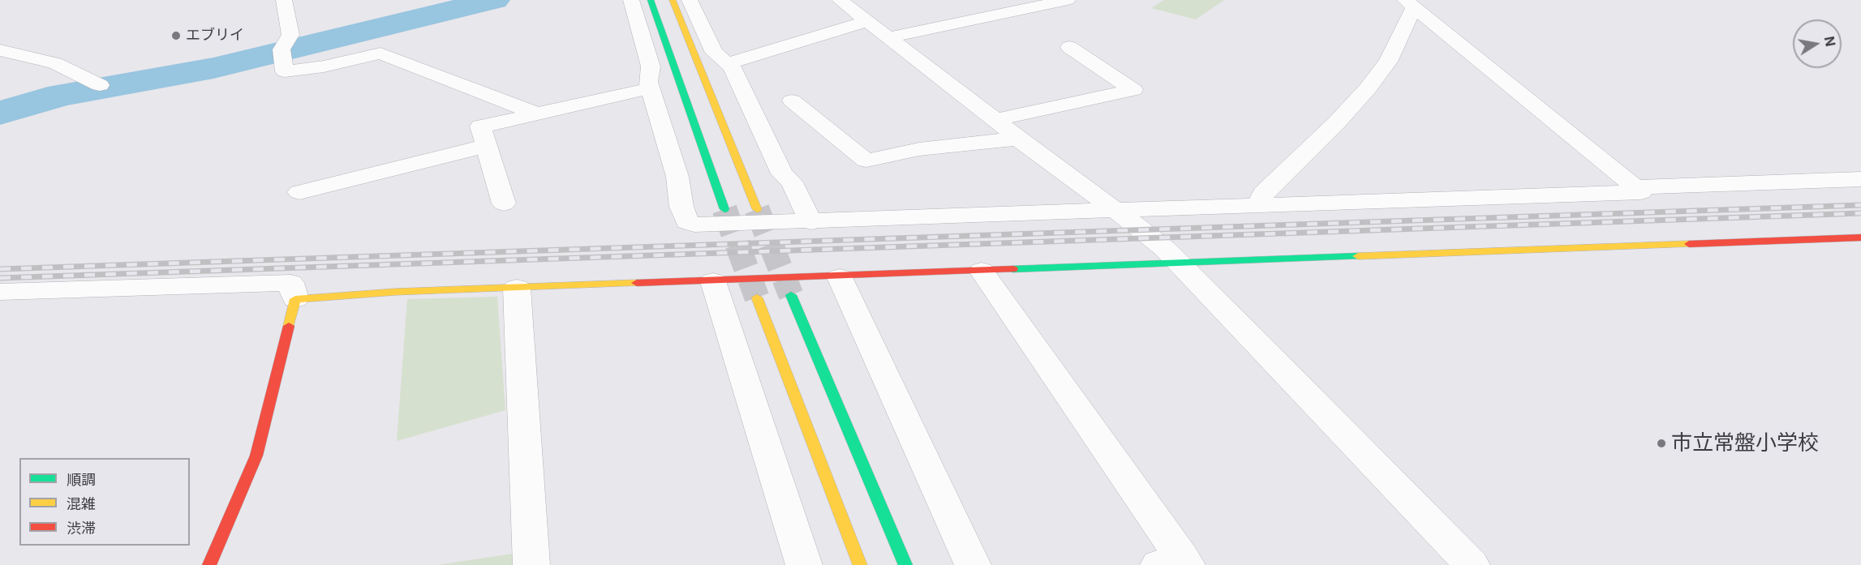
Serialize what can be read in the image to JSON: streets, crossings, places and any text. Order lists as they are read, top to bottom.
{
  "places": ["エブリイ", "市立常盤小学校"],
  "legend": ["順調", "混雑", "渋滞"],
  "north": "right"
}
